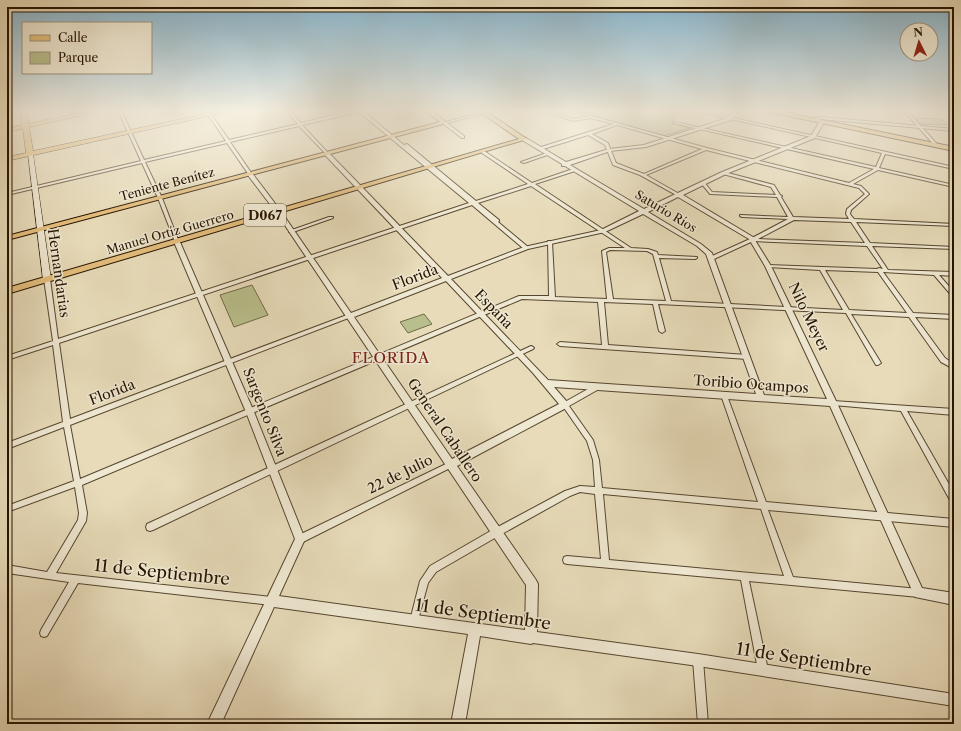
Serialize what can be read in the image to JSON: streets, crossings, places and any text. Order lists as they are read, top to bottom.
{
  "streets": {
    "highway": ["Hernandarias"],
    "main road": ["Teniente Benítez", "D067", "Manuel Ortíz Guerrero"],
    "street": [
      "Saturio Ríos",
      "Florida",
      "España",
      "Nilo Meyer",
      "Toribio Ocampos",
      "Sargento Silva",
      "General Caballero",
      "22 de Julio",
      "11 de Septiembre"
    ]
  },
  "crossings": [
    ["Teniente Benítez", "Hernandarias"],
    ["Teniente Benítez", "España"],
    ["Teniente Benítez", "Sargento Silva"],
    ["Teniente Benítez", "General Caballero"],
    ["Saturio Ríos", "Florida"],
    ["Saturio Ríos", "Toribio Ocampos"],
    ["Manuel Ortíz Guerrero", "Hernandarias"],
    ["Manuel Ortíz Guerrero", "España"],
    ["Manuel Ortíz Guerrero", "Sargento Silva"],
    ["Manuel Ortíz Guerrero", "General Caballero"],
    ["Hernandarias", "Florida"],
    ["Hernandarias", "11 de Septiembre"],
    ["Florida", "España"],
    ["Florida", "Nilo Meyer"],
    ["Florida", "Sargento Silva"],
    ["Florida", "General Caballero"],
    ["España", "Toribio Ocampos"],
    ["España", "22 de Julio"],
    ["Nilo Meyer", "Toribio Ocampos"],
    ["Toribio Ocampos", "22 de Julio"],
    ["Sargento Silva", "22 de Julio"],
    ["General Caballero", "22 de Julio"],
    ["General Caballero", "11 de Septiembre"]
  ],
  "districts": ["FLORIDA"],
  "legend": ["Calle", "Parque"],
  "north": "top"
}
